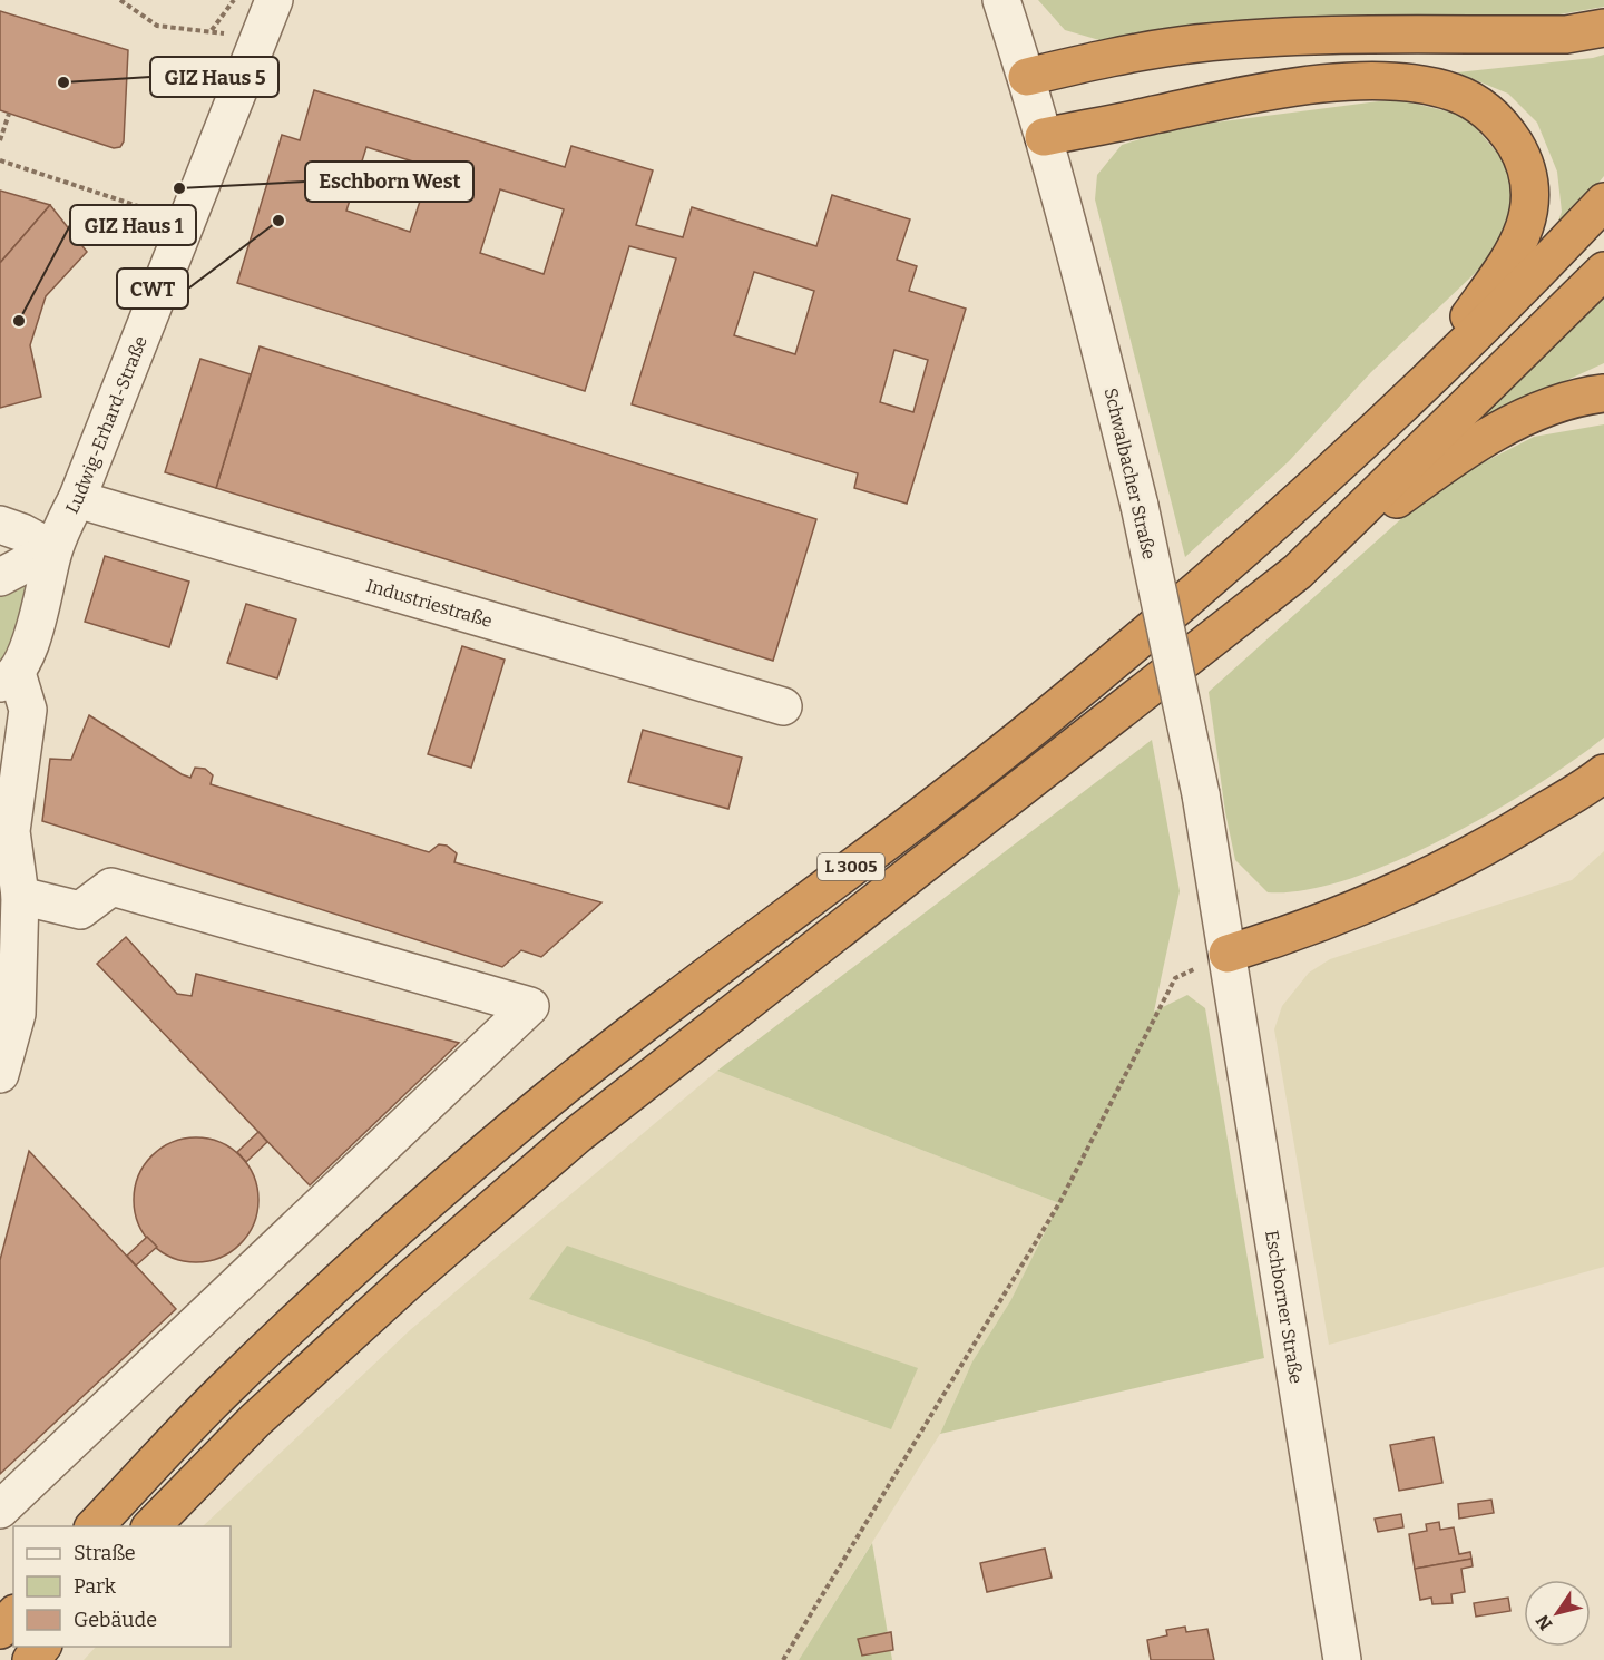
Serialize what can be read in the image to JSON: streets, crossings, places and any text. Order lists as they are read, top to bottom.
{
  "streets": {
    "highway": ["L 3005"],
    "street": [
      "Ludwig-Erhard-Straße",
      "Schwalbacher Straße",
      "Industriestraße",
      "Eschborner Straße"
    ]
  },
  "crossings": [
    ["Ludwig-Erhard-Straße", "Industriestraße"],
    ["Schwalbacher Straße", "L 3005"],
    ["Schwalbacher Straße", "Eschborner Straße"]
  ],
  "places": [
    "GIZ Haus 5",
    "Eschborn West",
    "CWT",
    "GIZ Haus 1"
  ],
  "legend": ["Straße", "Park", "Gebäude"],
  "north": "bottom left"
}
